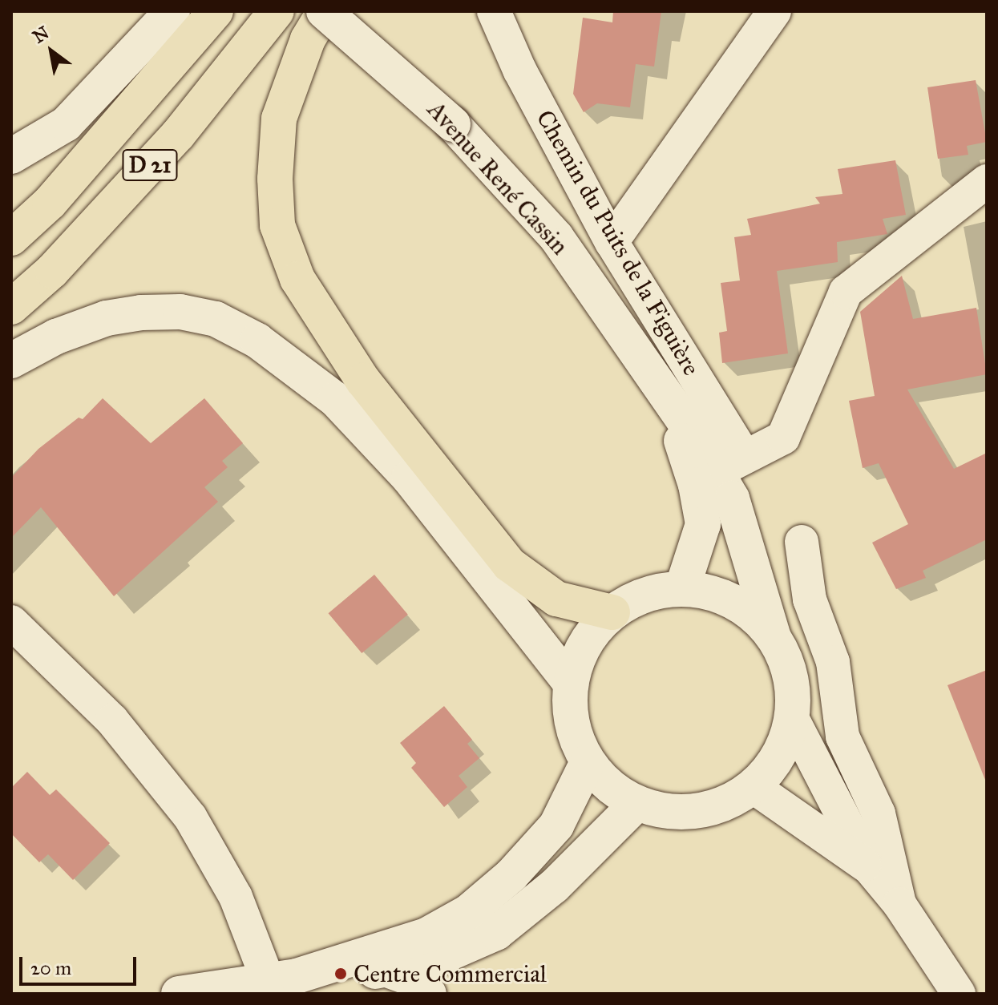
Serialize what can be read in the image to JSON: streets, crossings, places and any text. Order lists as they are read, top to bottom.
{
  "streets": {
    "highway": ["D 21"],
    "street": ["Avenue René Cassin", "Chemin du Puits de la Figuière"]
  },
  "crossings": [
    ["Avenue René Cassin", "Chemin du Puits de la Figuière"]
  ],
  "places": ["Centre Commercial"],
  "scale_bar": "20 m",
  "north": "top left"
}
